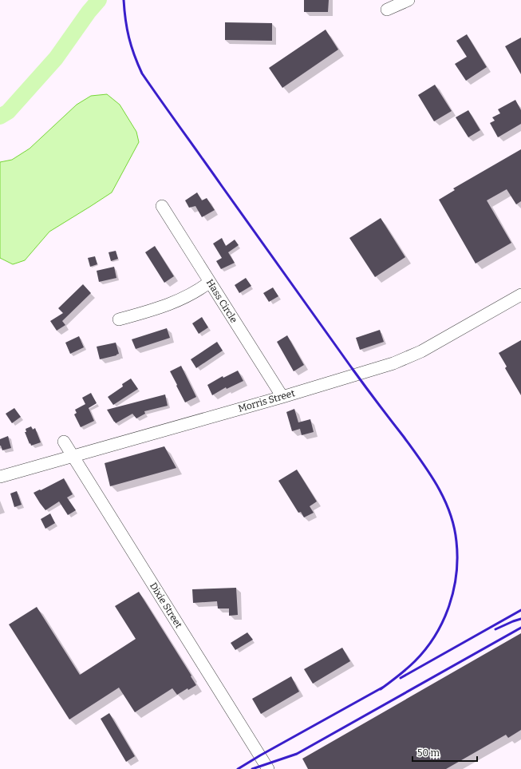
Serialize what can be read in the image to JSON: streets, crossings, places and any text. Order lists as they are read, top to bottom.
{
  "streets": {
    "street": ["Hass Circle", "Morris Street", "Dixie Street"]
  },
  "crossings": [
    ["Hass Circle", "Morris Street"],
    ["Morris Street", "Dixie Street"]
  ],
  "scale_bar": "50 m"
}
